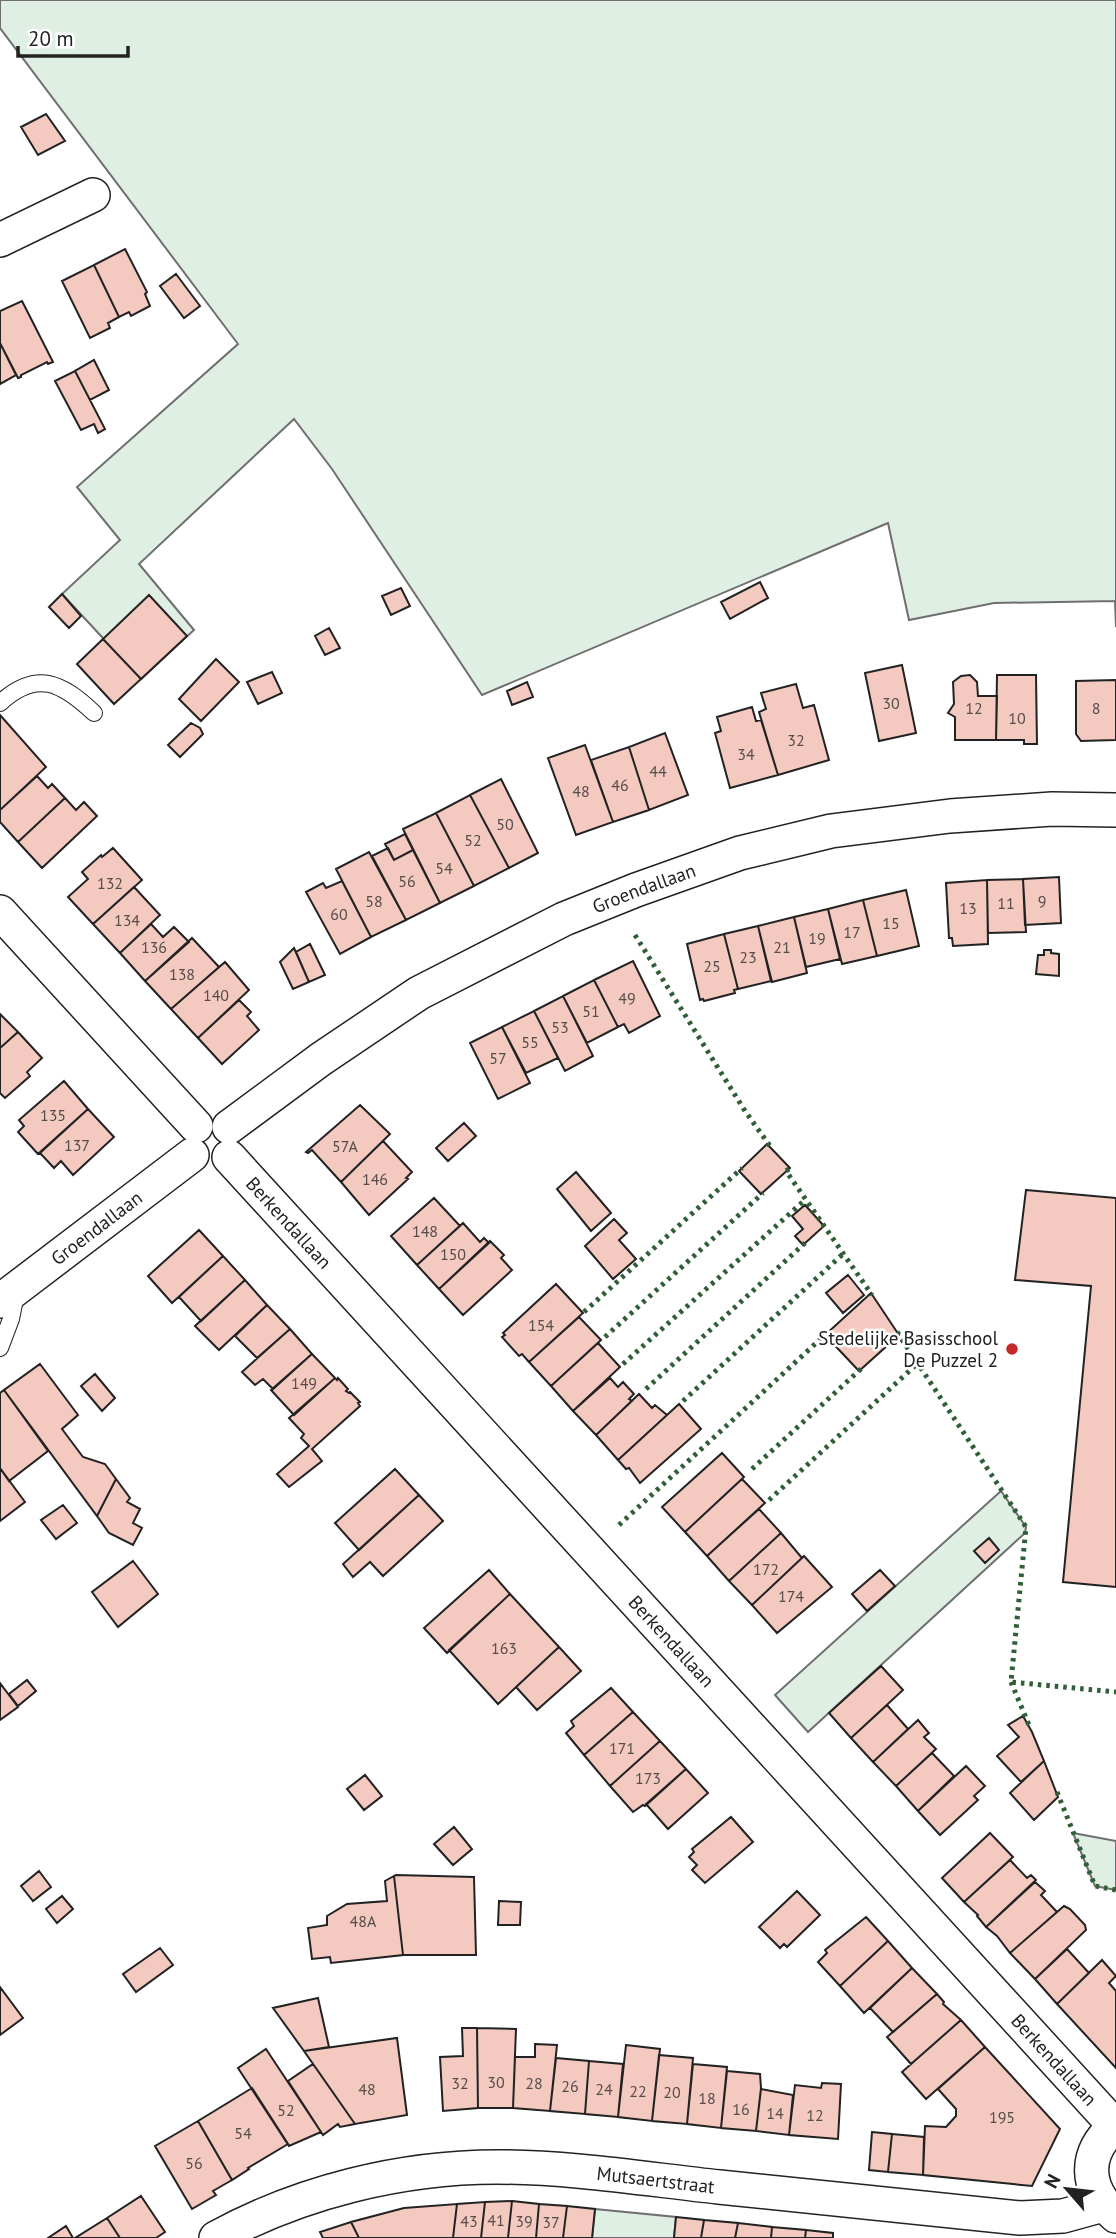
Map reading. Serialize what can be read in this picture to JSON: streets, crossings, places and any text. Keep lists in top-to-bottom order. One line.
{"streets":{"street":["Groendallaan","Berkendallaan","Mutsaertstraat"]},"crossings":[["Groendallaan","Berkendallaan"]],"places":["Stedelijke Basisschool De Puzzel 2"],"house_numbers":["30","12","8","10","32","34","44","46","48","50","52","54","56","132","58","9","11","13","60","134","15","17","19","136","21","23","25","138","140","49","51","53","55","57","135","137","57A","146","148","150","154","149","172","174","163","171","173","48A","30","32","28","26","48","24","22","20","18","16","52","14","12","195","54","56","41","43","39","37"],"scale_bar":"20 m","north":"top left"}
